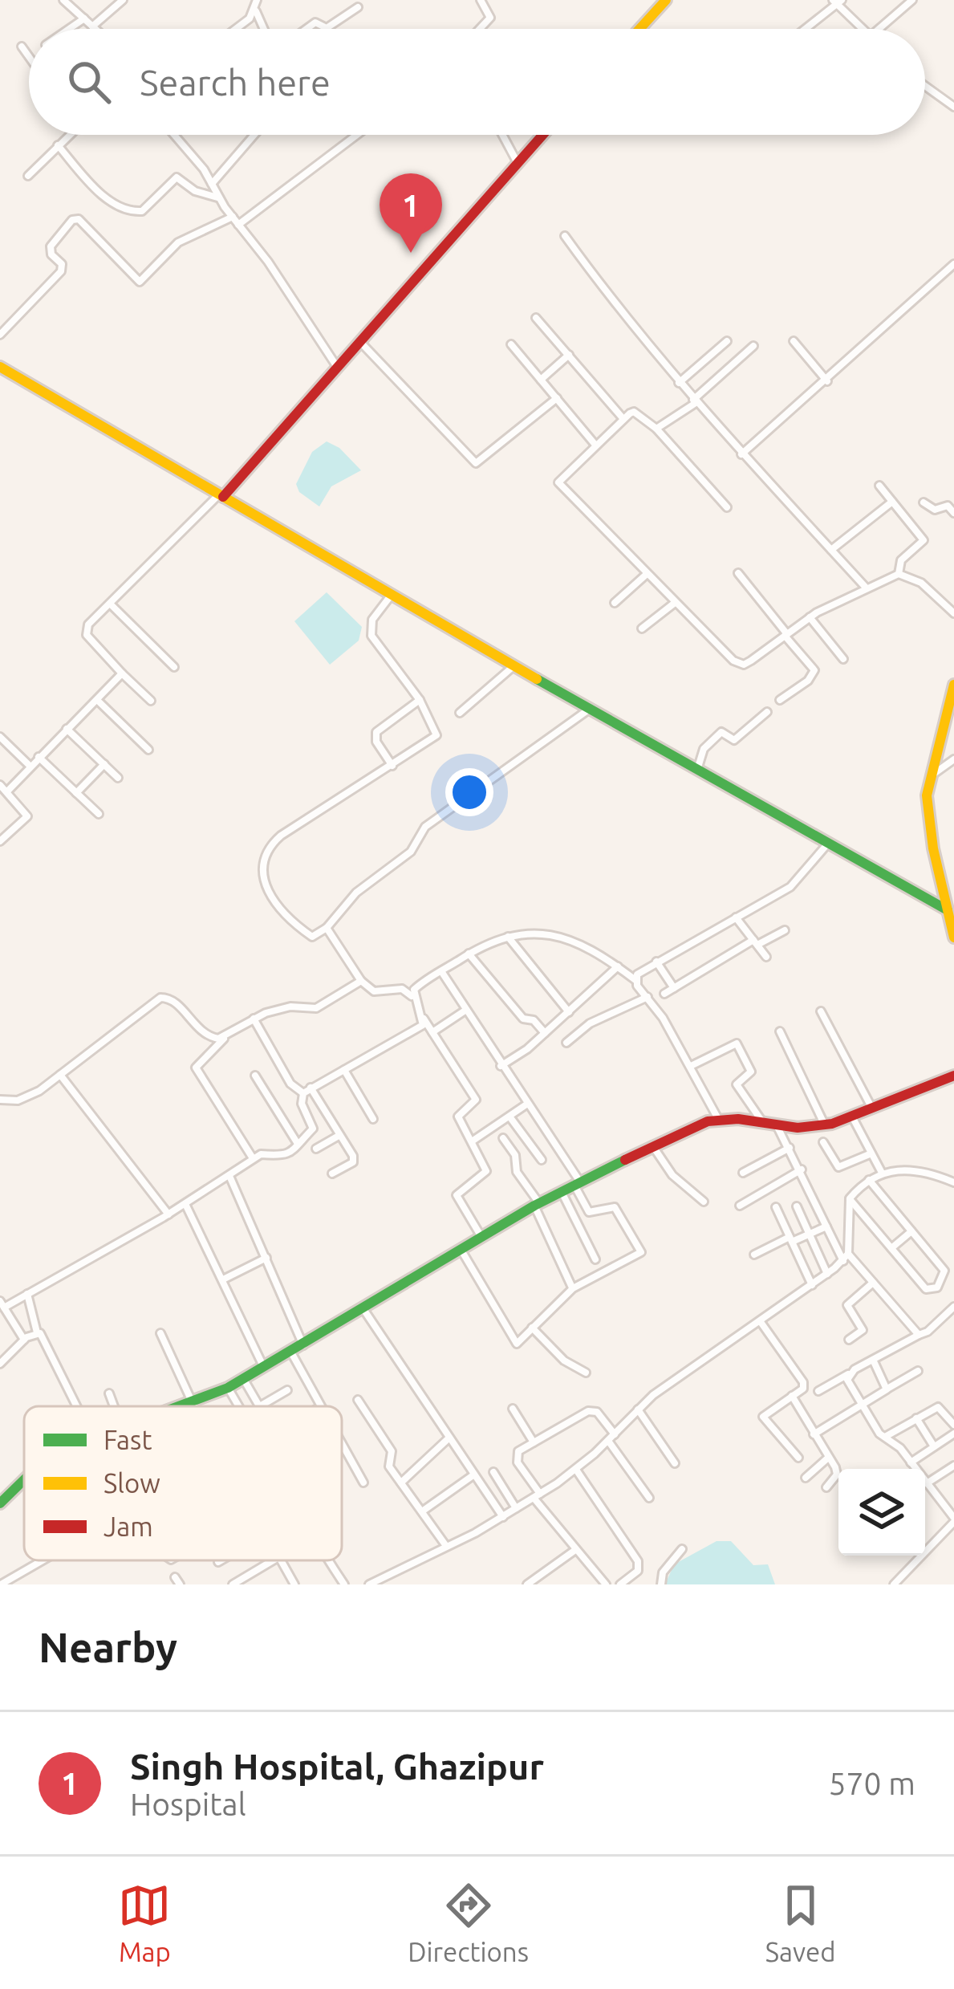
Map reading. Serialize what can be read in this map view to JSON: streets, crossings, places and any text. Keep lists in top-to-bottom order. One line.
{"legend":["Fast","Slow","Jam"],"page":{"search":"Search here","pins":"1","heading":"Nearby","list":[{"mark":"1","name":"Singh Hospital, Ghazipur","note":"Hospital","value":"570 m"}],"nav":["Map","Directions","Saved"]}}
